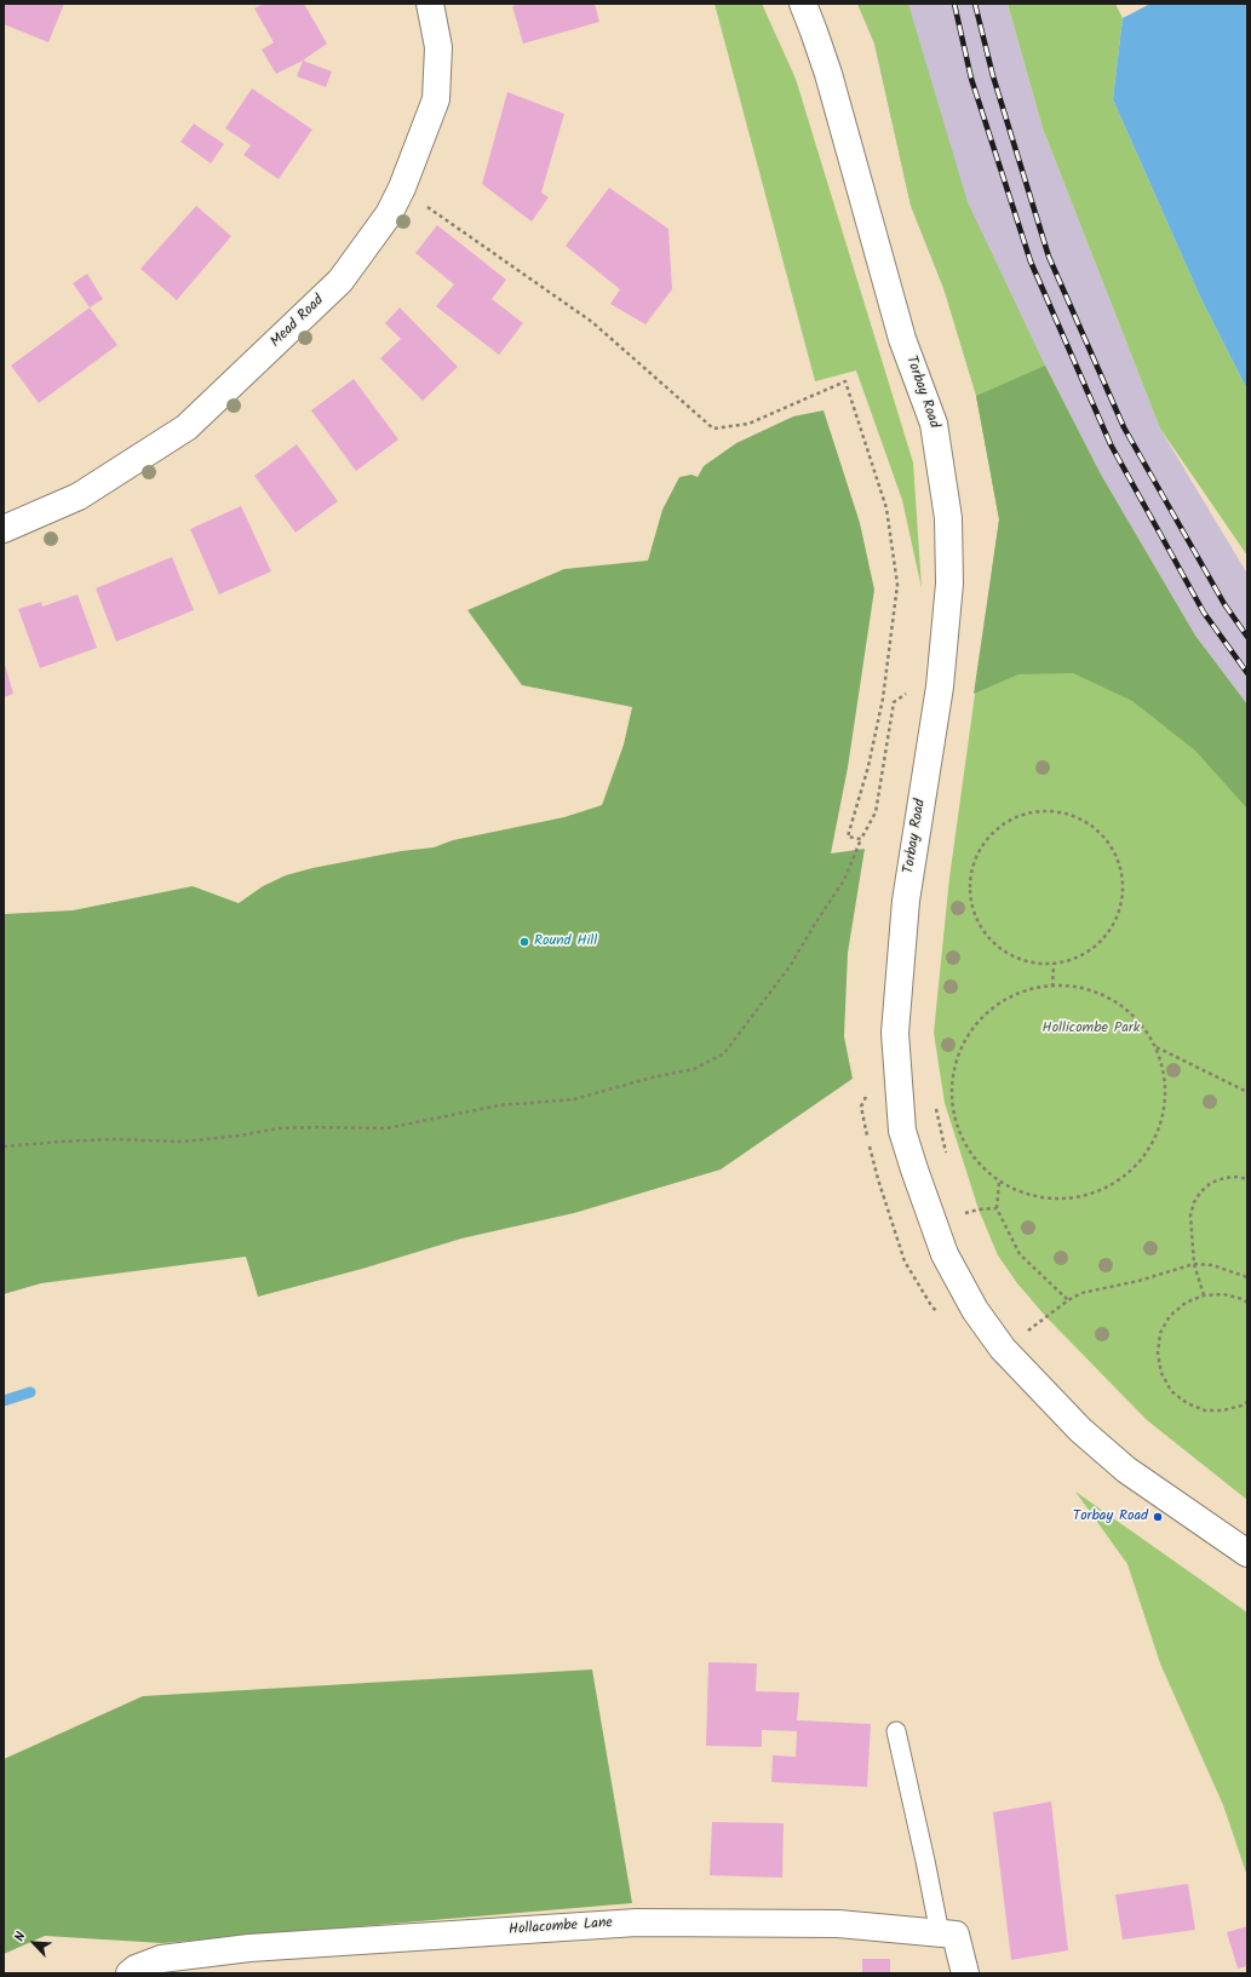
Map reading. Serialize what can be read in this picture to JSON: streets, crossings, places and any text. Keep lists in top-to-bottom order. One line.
{"streets":{"main road":["Mead Road","Torbay Road","Hollacombe Lane"]},"parks":["Hollicombe Park"],"places":["Round Hill","Torbay Road"],"north":"top left"}
